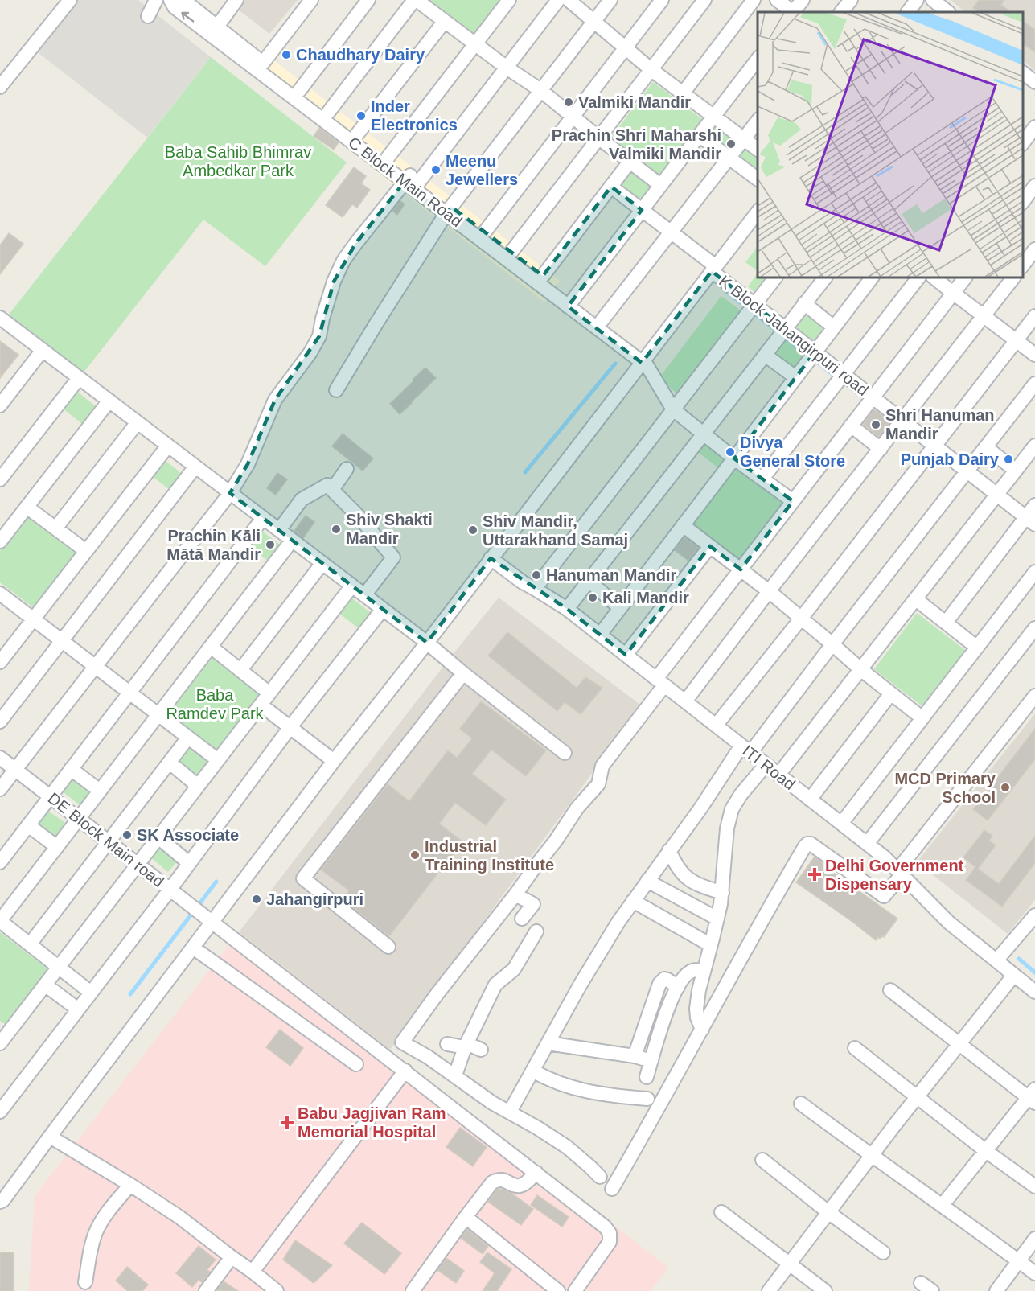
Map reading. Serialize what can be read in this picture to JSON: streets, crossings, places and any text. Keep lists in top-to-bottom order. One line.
{"streets":{"street":["C Block Main Road","K Block Jahangirpuri road","ITI Road","DE Block Main road"]},"parks":["Baba Sahib Bhimrav Ambedkar Park","Baba Ramdev Park"],"places":{"other":["Chaudhary Dairy","Valmiki Mandir","Inder Electronics","Prachin Shri Maharshi Valmiki Mandir","Meenu Jewellers","Shri Hanuman Mandir","Divya General Store","Punjab Dairy","Shiv Shakti Mandir","Shiv Mandir, Uttarakhand Samaj","Prachin Kāli Mātā Mandir","Hanuman Mandir","Kali Mandir","MCD Primary School","SK Associate","Industrial Training Institute","Jahangirpuri"],"health":["Delhi Government Dispensary","Babu Jagjivan Ram Memorial Hospital"]}}
